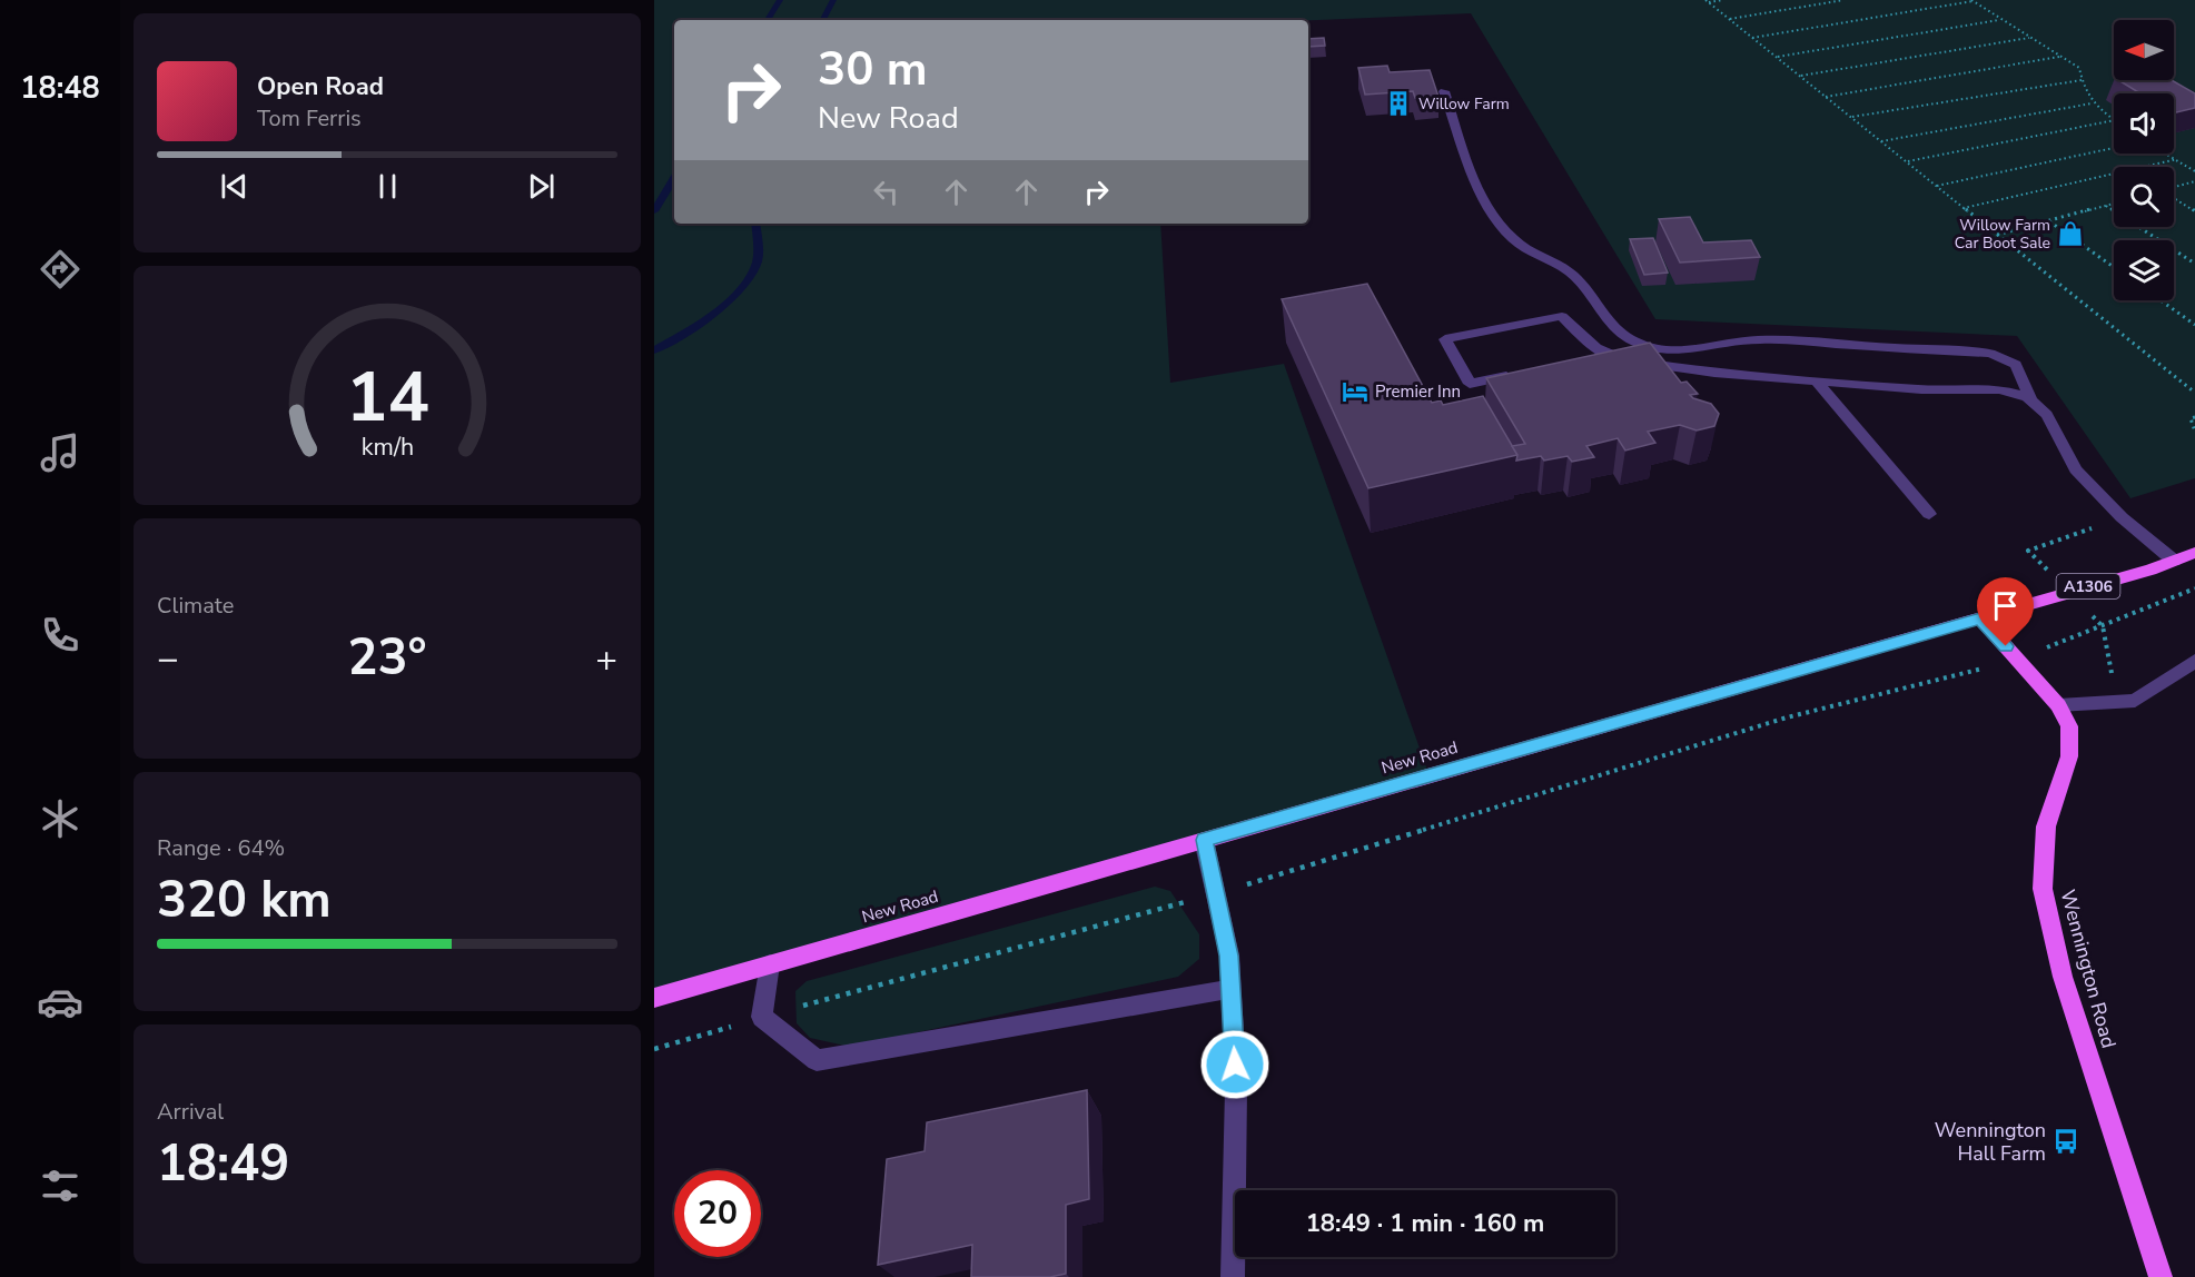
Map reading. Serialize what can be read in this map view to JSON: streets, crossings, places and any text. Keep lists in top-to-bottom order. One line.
{"streets":{"main road":["A1306","New Road","Wennington Road"]},"crossings":[["New Road","Wennington Road"]],"places":{"building":["Willow Farm"],"shop":["Willow Farm Car Boot Sale"],"hotel":["Premier Inn"],"bus stop":["Wennington Hall Farm"]},"north":"left","page":{"tabs":"18:48","turn":["30 m","New Road"],"song":["Open Road","Tom Ferris"],"tile":["Climate",["Range · 64%","320 km"],["Arrival","18:49"]],"heat":["−","23°","+"],"limit":"20","trip":"18:49 · 1 min · 160 m","gauge":["14","km/h"]}}
